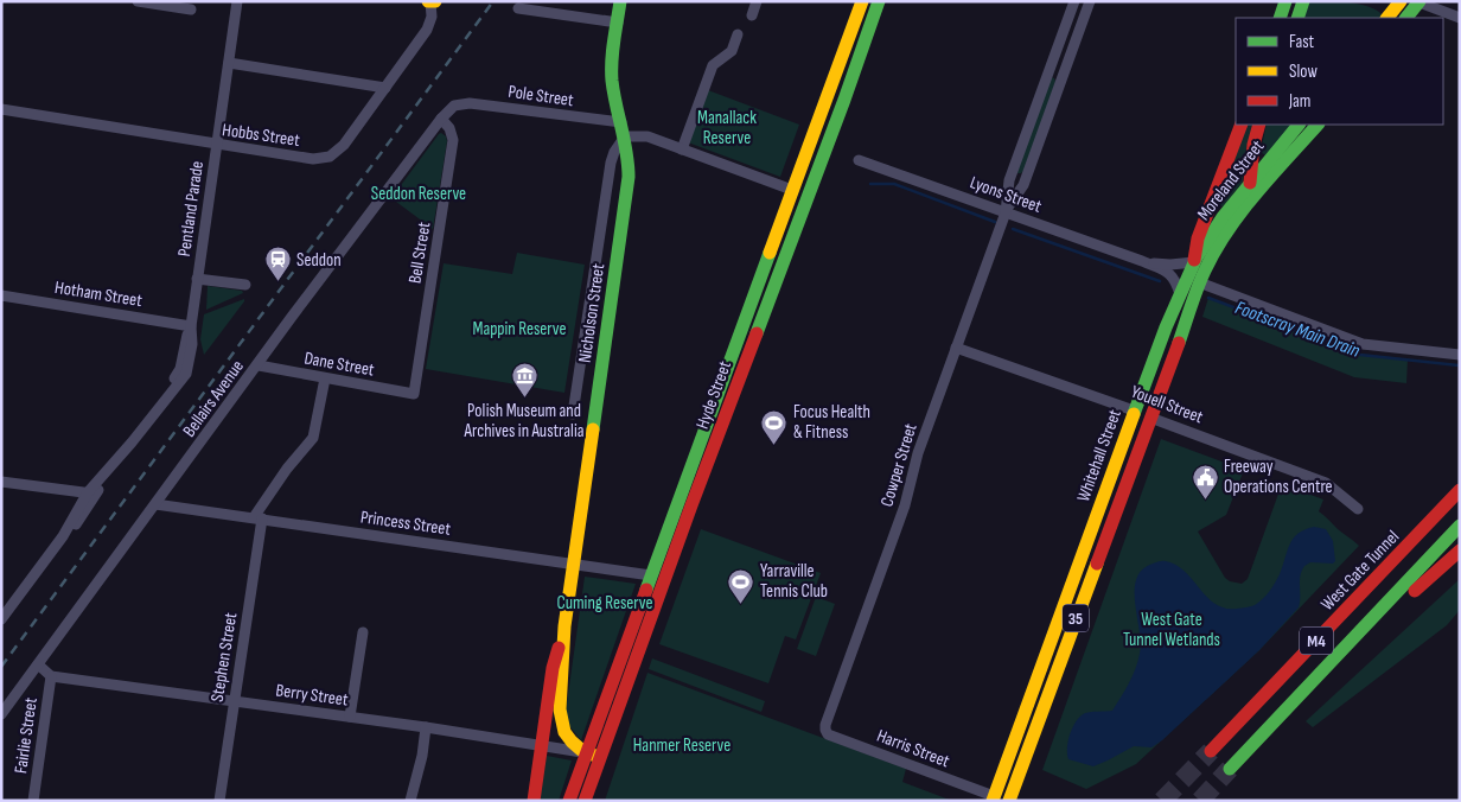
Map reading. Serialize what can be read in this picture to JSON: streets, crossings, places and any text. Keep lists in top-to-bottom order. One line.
{"streets":{"main road":["Moreland Street","Nicholson Street","Hyde Street","Youell Street","Whitehall Street","West Gate Tunnel","35","M4"],"street":["Pole Street","Hobbs Street","Lyons Street","Pentland Parade","Bell Street","Hotham Street","Dane Street","Bellairs Avenue","Cowper Street","Princess Street","Stephen Street","Berry Street","Fairlie Street","Harris Street"]},"crossings":[["Pole Street","Nicholson Street"],["Pole Street","Bellairs Avenue"],["Hobbs Street","Pentland Parade"],["Moreland Street","Lyons Street"],["Moreland Street","Whitehall Street"],["Moreland Street","35"],["Lyons Street","Whitehall Street"],["Lyons Street","Cowper Street"],["Pentland Parade","Hotham Street"],["Bell Street","Dane Street"],["Bell Street","Bellairs Avenue"],["Nicholson Street","Hyde Street"],["Nicholson Street","Princess Street"],["Nicholson Street","Berry Street"],["Dane Street","Bellairs Avenue"],["Dane Street","Stephen Street"],["Hyde Street","Princess Street"],["Hyde Street","Berry Street"],["Bellairs Avenue","Princess Street"],["Youell Street","Whitehall Street"],["Youell Street","Cowper Street"],["Whitehall Street","35"],["Whitehall Street","Harris Street"],["Cowper Street","Harris Street"],["Princess Street","Stephen Street"],["Stephen Street","Berry Street"],["Berry Street","Fairlie Street"]],"water":["Footscray Main Drain"],"parks":["Manallack Reserve","Seddon Reserve","Mappin Reserve","Cuming Reserve","West Gate Tunnel Wetlands","Hanmer Reserve"],"places":{"station":["Seddon"],"museum":["Polish Museum and Archives in Australia"],"sports":["Focus Health & Fitness","Yarraville Tennis Club"],"public building":["Freeway Operations Centre"]},"legend":["Fast","Slow","Jam"]}
